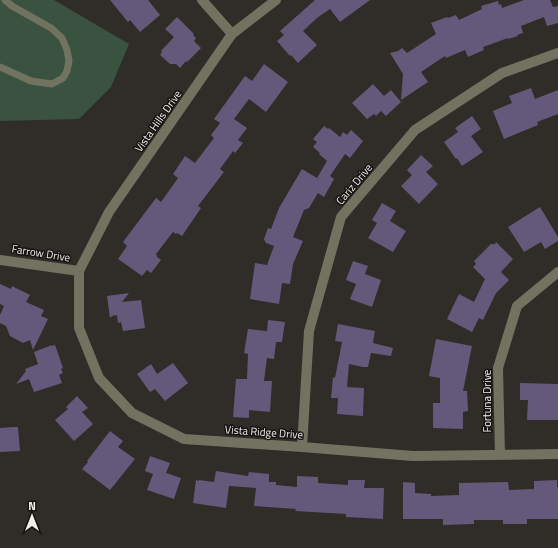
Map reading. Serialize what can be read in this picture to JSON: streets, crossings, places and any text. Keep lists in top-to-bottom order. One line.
{"streets":{"street":["Vista Hills Drive","Cariz Drive","Farrow Drive","Fortuna Drive","Vista Ridge Drive"]},"crossings":[["Vista Hills Drive","Farrow Drive"],["Vista Hills Drive","Vista Ridge Drive"],["Cariz Drive","Vista Ridge Drive"],["Farrow Drive","Vista Ridge Drive"],["Fortuna Drive","Vista Ridge Drive"]],"north":"top"}
